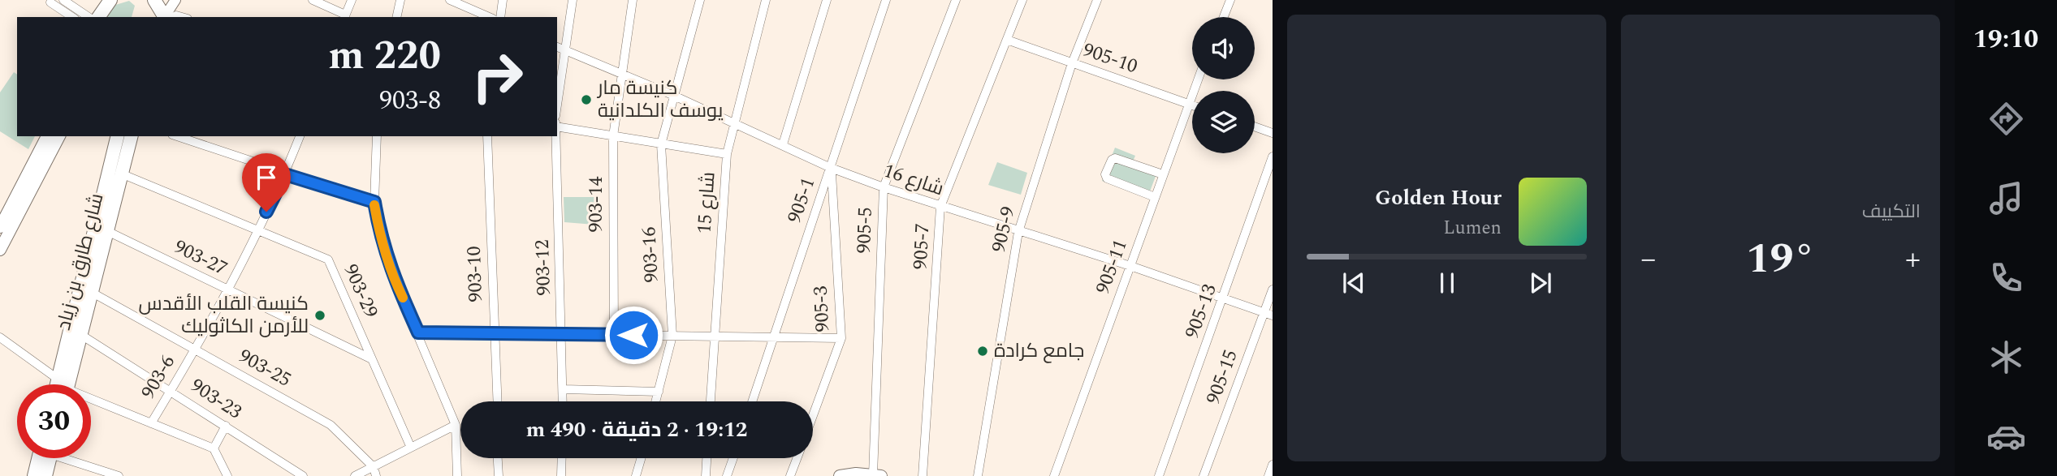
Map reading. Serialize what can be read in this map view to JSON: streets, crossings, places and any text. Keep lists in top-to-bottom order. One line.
{"streets":{"main road":["شارع طارق بن زياد"],"street":["905-10","شارع 16","905-1","شارع 15","903-14","905-9","905-5","905-7","903-16","903-27","905-11","903-12","903-10","903-29","905-3","905-13","903-25","903-6","905-15","903-23"]},"crossings":[["905-10","905-9"],["905-10","905-7"],["905-10","905-11"],["شارع 16","905-1"],["شارع 16","شارع 15"],["شارع 16","903-14"],["شارع 16","905-9"],["شارع 16","905-5"],["شارع 16","905-7"],["شارع 16","903-16"],["شارع 16","905-11"],["شارع 16","905-3"],["شارع 16","905-13"],["شارع 16","905-15"],["905-1","905-3"],["903-27","شارع طارق بن زياد"],["903-27","903-29"],["903-27","903-6"],["شارع طارق بن زياد","903-29"],["شارع طارق بن زياد","903-25"],["شارع طارق بن زياد","903-23"],["903-29","903-6"],["903-25","903-6"],["903-6","903-23"]],"places":["كنيسة مار يوسف الكلدانية","كنيسة القلب الأقدس للأرمن الكاثوليك","جامع كرادة"],"page":{"tabs":"19:10","tile":"التكييف","turn":["220 m","903-8"],"song":["Golden Hour","Lumen"],"heat":["−","19°","+"],"limit":"30","trip":"19:12 · 2 دقيقة · 490 m"}}
